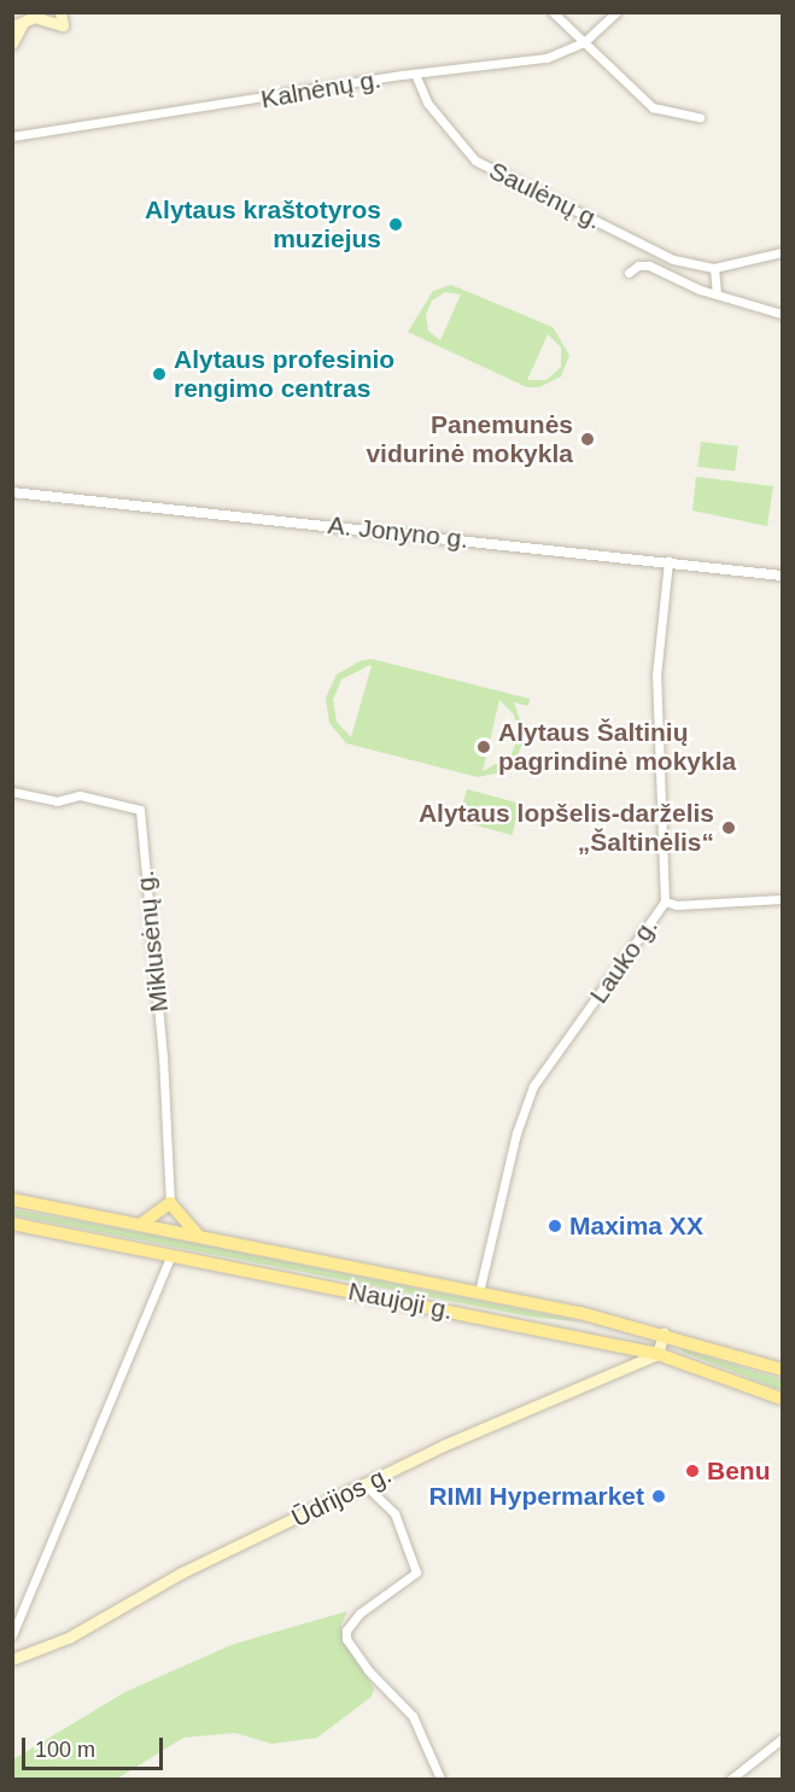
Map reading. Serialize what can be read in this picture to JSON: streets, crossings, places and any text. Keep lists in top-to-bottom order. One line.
{"streets":{"main road":["Naujoji g.","Ūdrijos g."],"street":["Kalnėnų g.","Saulėnų g.","A. Jonyno g.","Miklusėnų g.","Lauko g."]},"crossings":[["Kalnėnų g.","Saulėnų g."],["A. Jonyno g.","Lauko g."],["Lauko g.","Naujoji g."],["Naujoji g.","Ūdrijos g."]],"places":["Alytaus kraštotyros muziejus","Alytaus profesinio rengimo centras","Panemunės vidurinė mokykla","Alytaus Šaltinių pagrindinė mokykla","Alytaus lopšelis-darželis „Šaltinėlis“","Maxima XX","Benu","RIMI Hypermarket"],"scale_bar":"100 m"}
